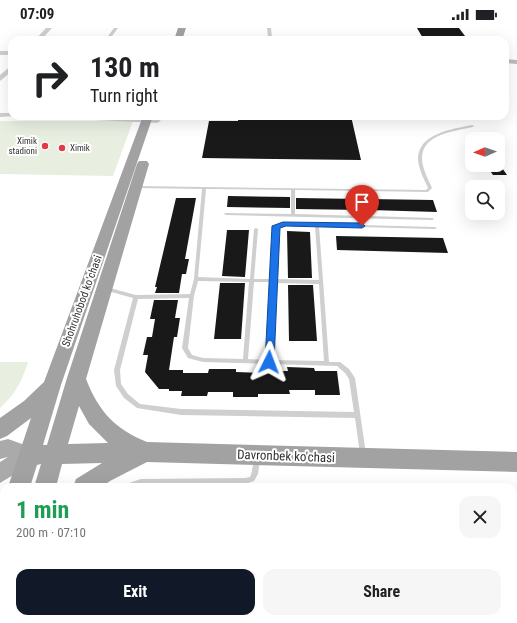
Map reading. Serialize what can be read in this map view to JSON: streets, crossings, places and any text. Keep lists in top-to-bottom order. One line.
{"streets":{"highway":["Shohruhobod koʻchasi","Davronbek ko'chasi"]},"crossings":[["Shohruhobod koʻchasi","Davronbek ko'chasi"]],"places":["Ximik stadioni","Ximik"],"north":"left","page":{"status":"07:09","turn":["130 m","Turn right"],"heading":["1 min","200 m · 07:10"],"buttons":["Exit","Share"]}}
